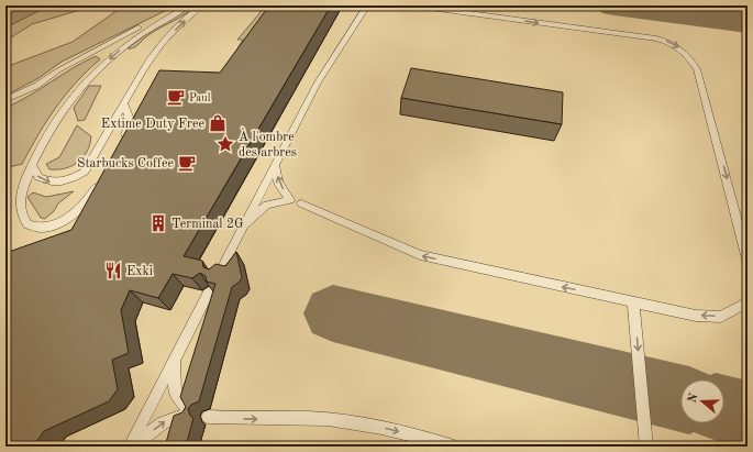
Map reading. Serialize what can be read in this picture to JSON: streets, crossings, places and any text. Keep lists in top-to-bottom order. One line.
{"places":{"cafe":["Paul","Starbucks Coffee"],"shop":["Extime Duty Free"],"place":["À l'ombre des arbres"],"building":["Terminal 2G"],"restaurant":["Exki"]},"north":"left"}
